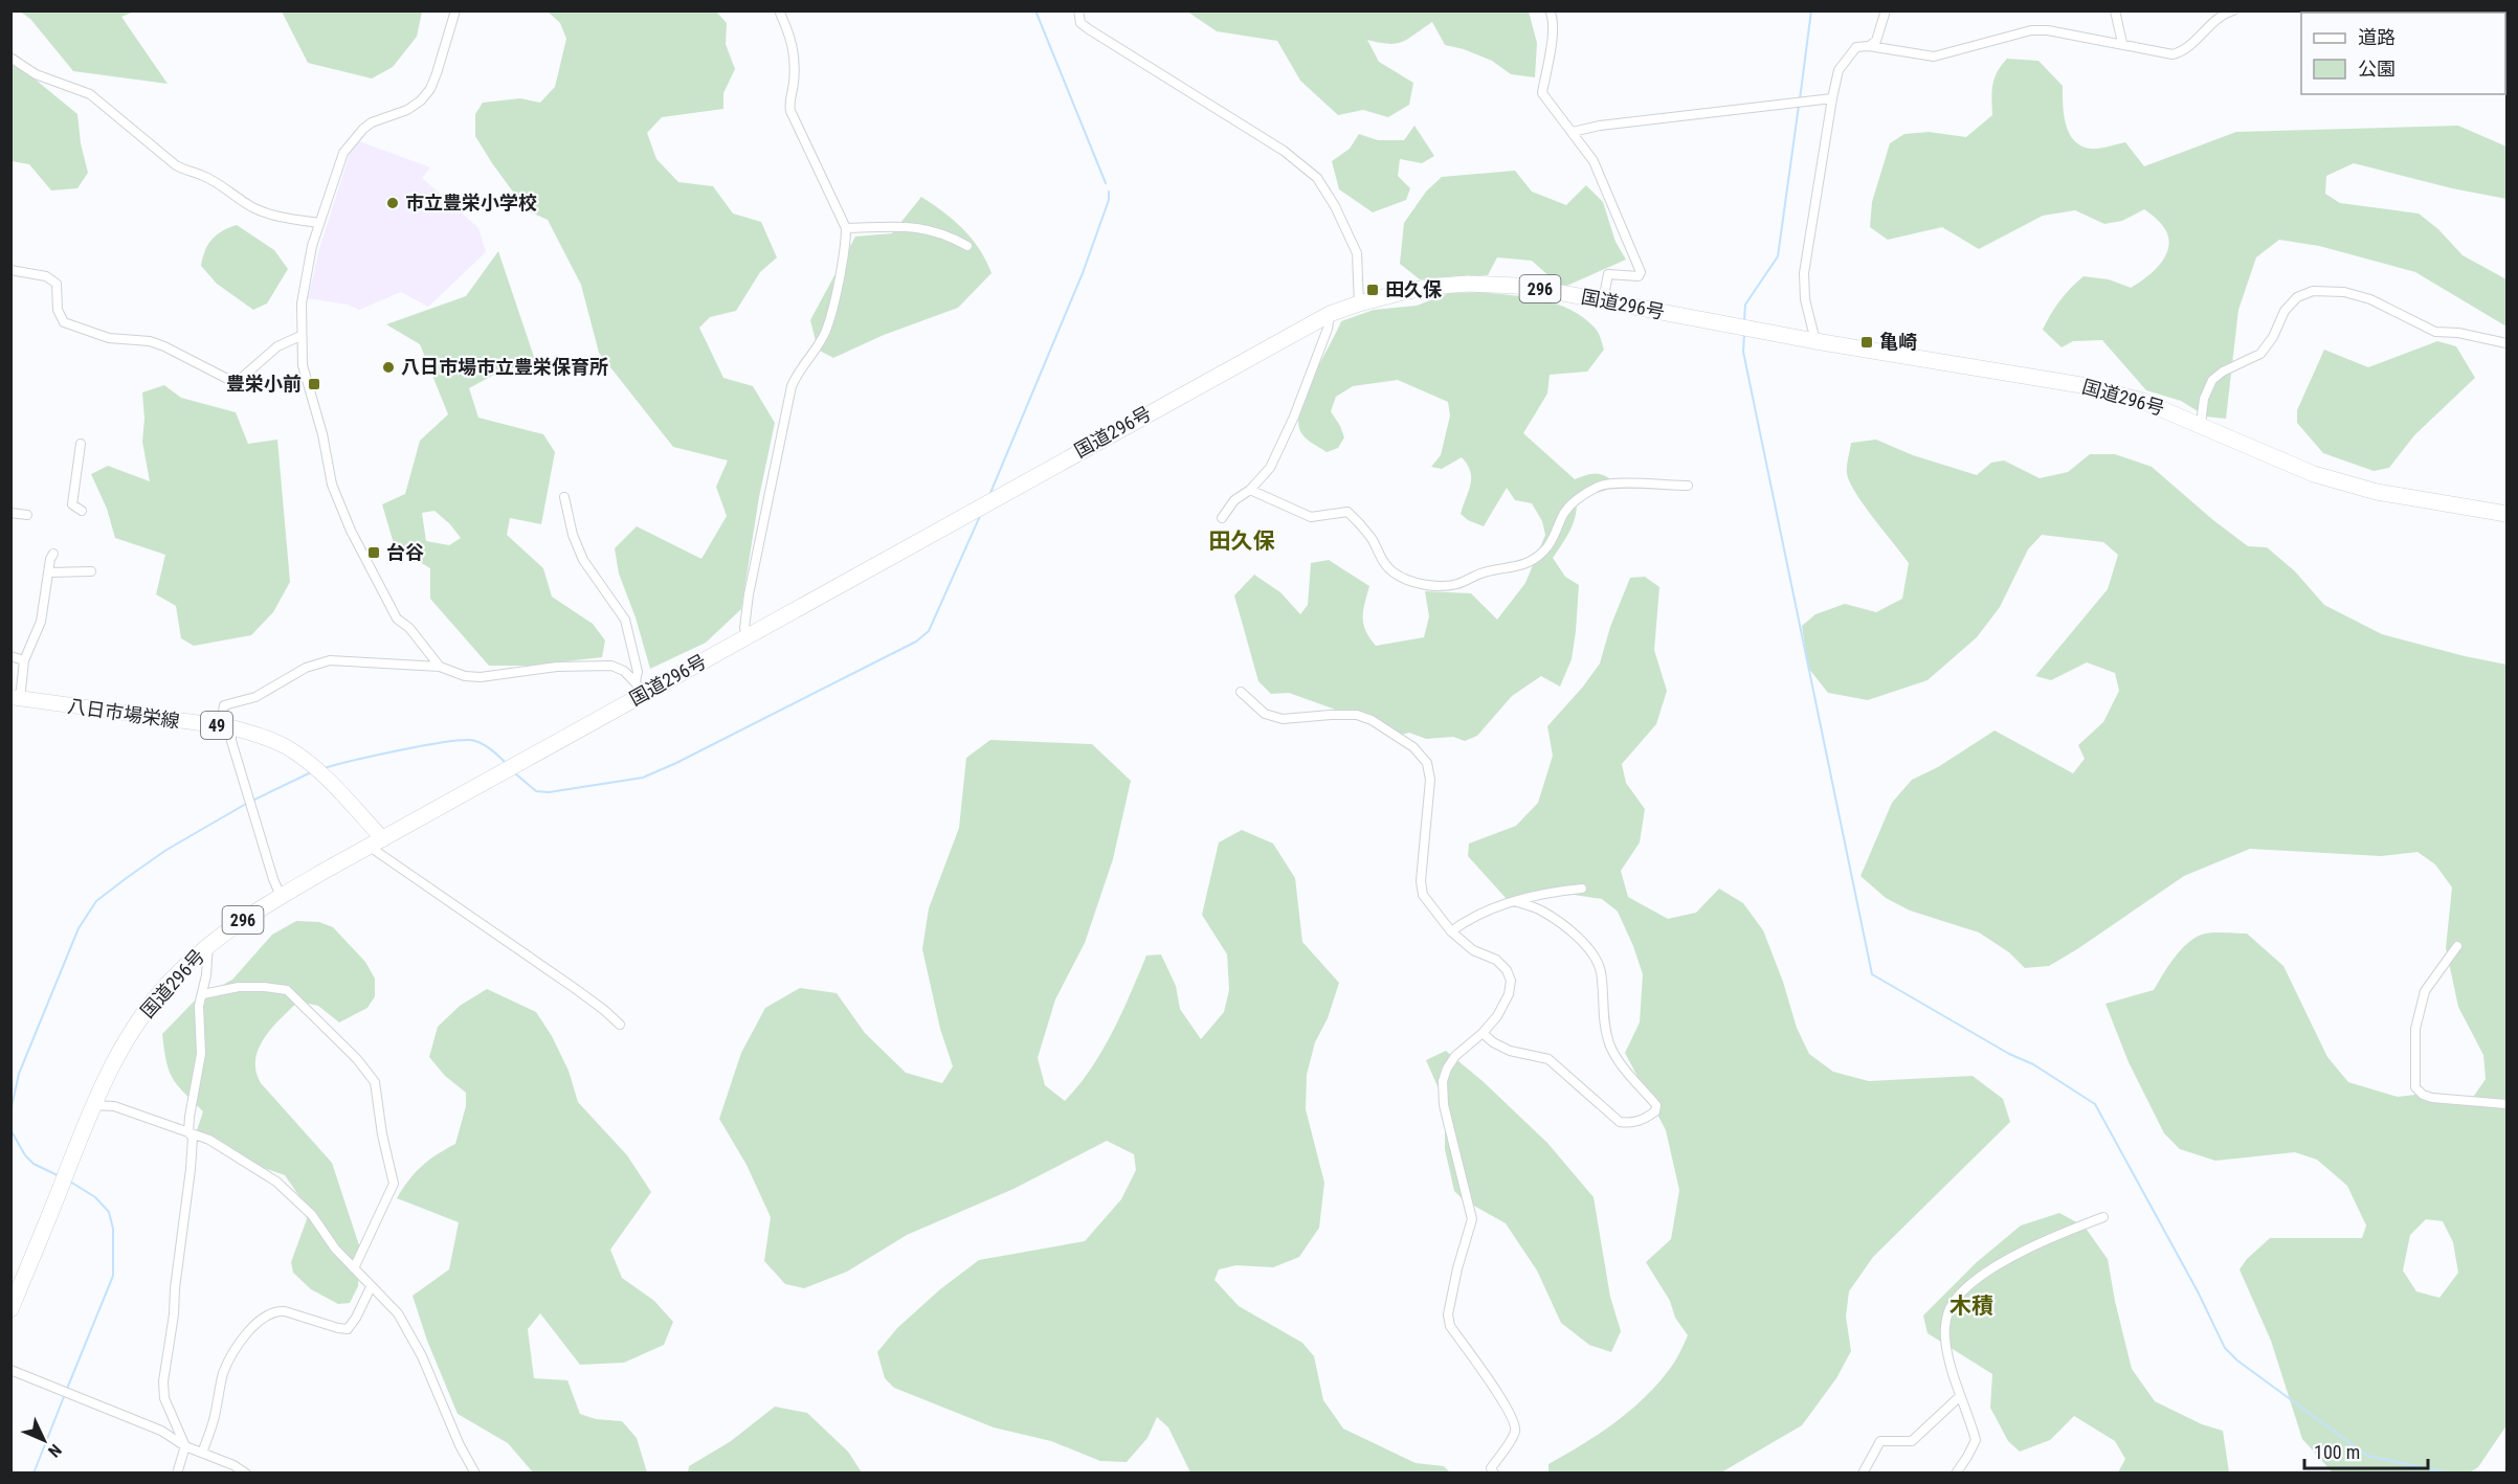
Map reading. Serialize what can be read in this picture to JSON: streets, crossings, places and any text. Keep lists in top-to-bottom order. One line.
{"streets":{"highway":["296","国道296号"],"main road":["八日市場栄線","49"]},"crossings":[["国道296号","八日市場栄線"]],"districts":["田久保","木積"],"places":{"other":["市立豊栄小学校","八日市場市立豊栄保育所"],"transit":["田久保","亀崎","豊栄小前","台谷"]},"legend":["道路","公園"],"scale_bar":"100 m","north":"bottom right"}
